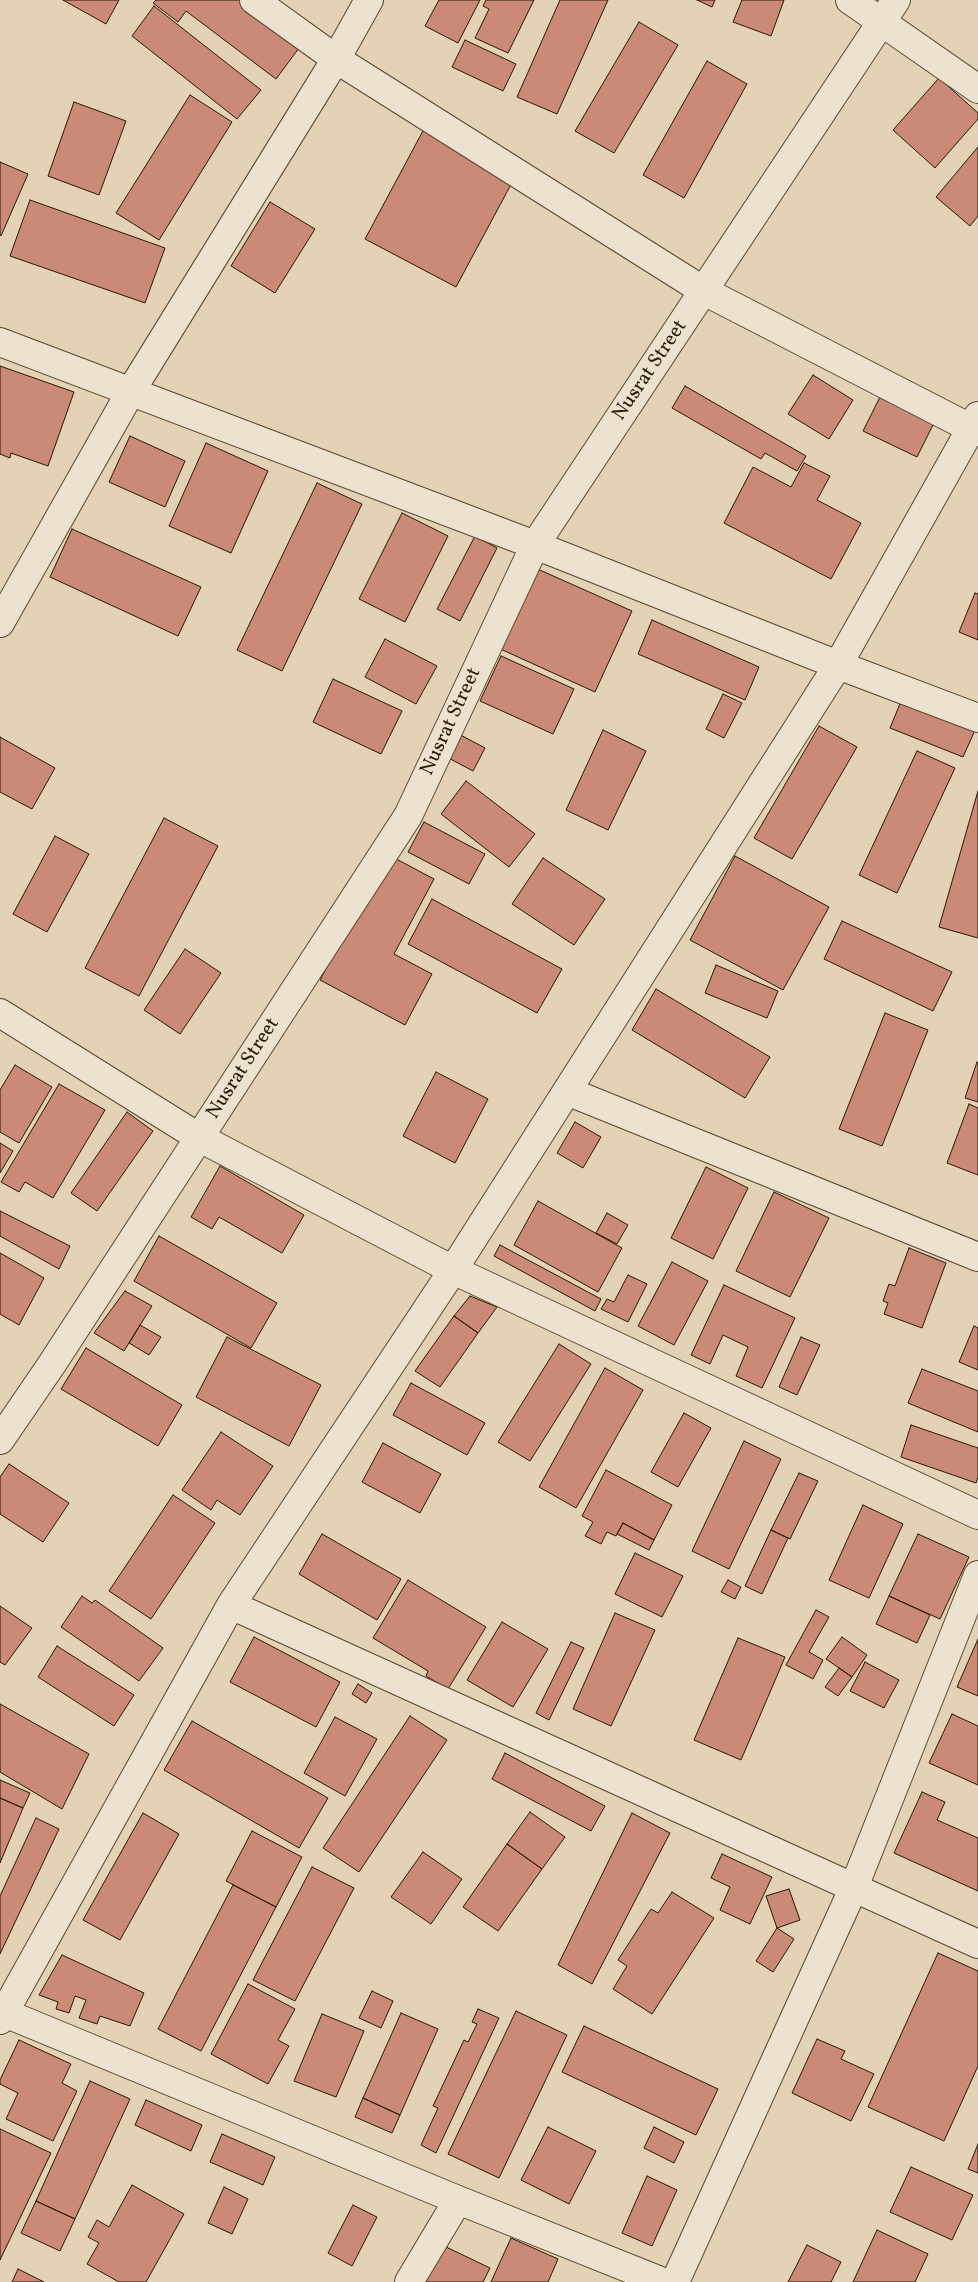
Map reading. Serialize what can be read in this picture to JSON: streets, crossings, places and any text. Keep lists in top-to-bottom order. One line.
{"streets":{"street":["Nusrat Street"]}}
